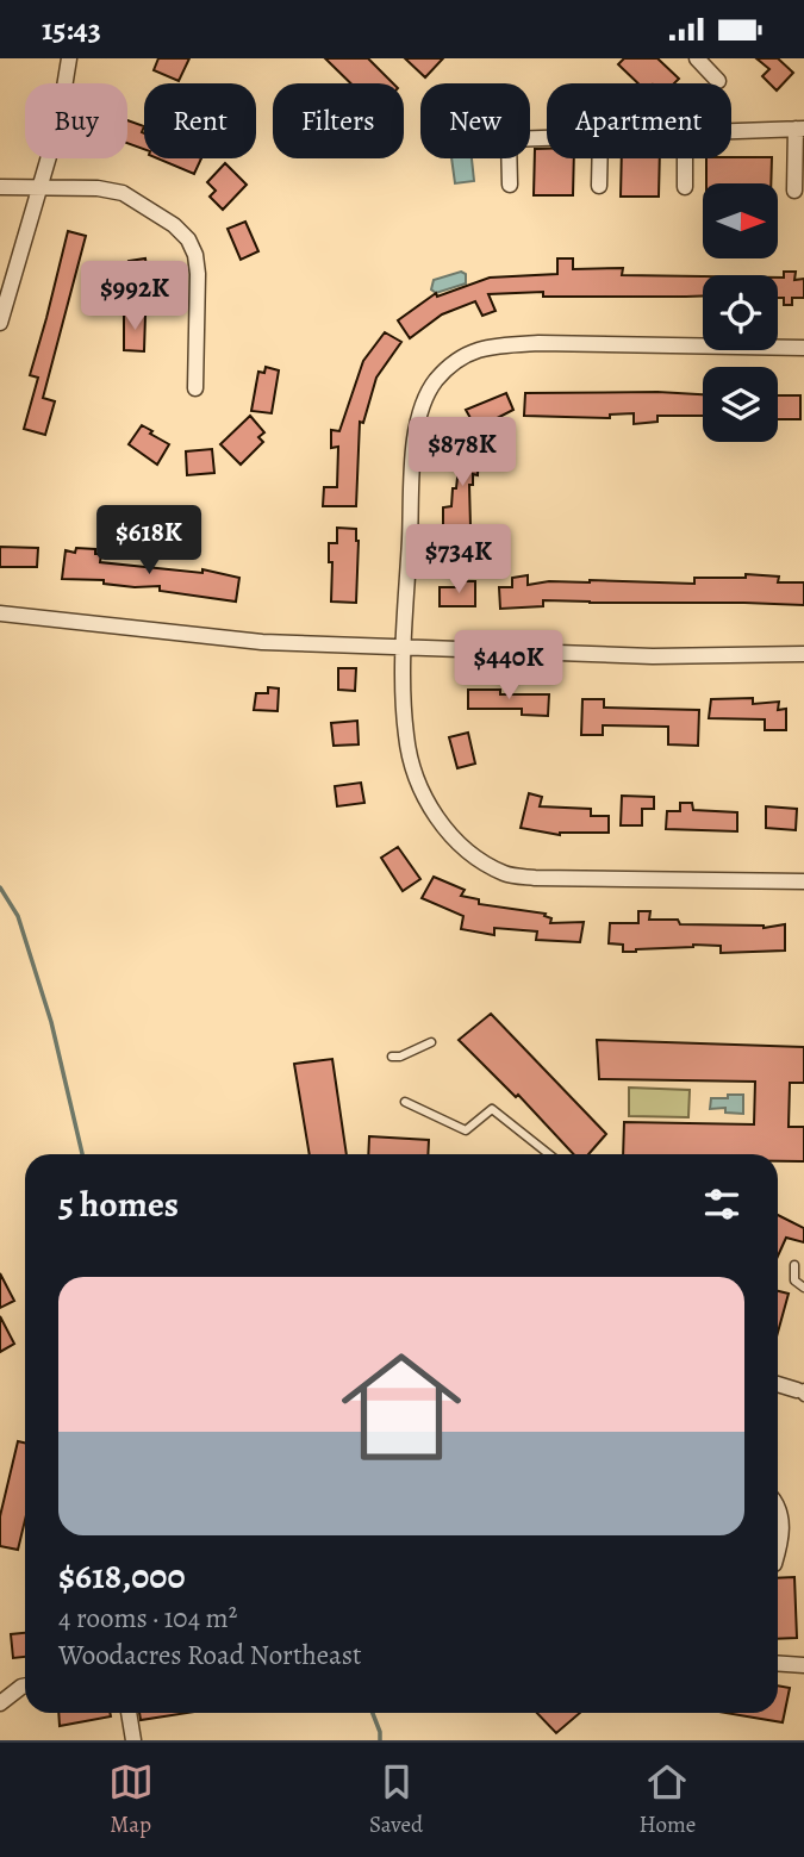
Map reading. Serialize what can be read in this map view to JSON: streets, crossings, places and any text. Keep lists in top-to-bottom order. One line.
{"north":"right","page":{"status":"15:43","chip":["Buy","Rent","Filters","New","Apartment"],"price":["$992K","$878K","$618K","$734K","$440K"],"heading":"5 homes","list":[{"name":"$618,000","note":"4 rooms · 104 m² · Woodacres Road Northeast"}],"tabs":["Map","Saved","Home"]}}
